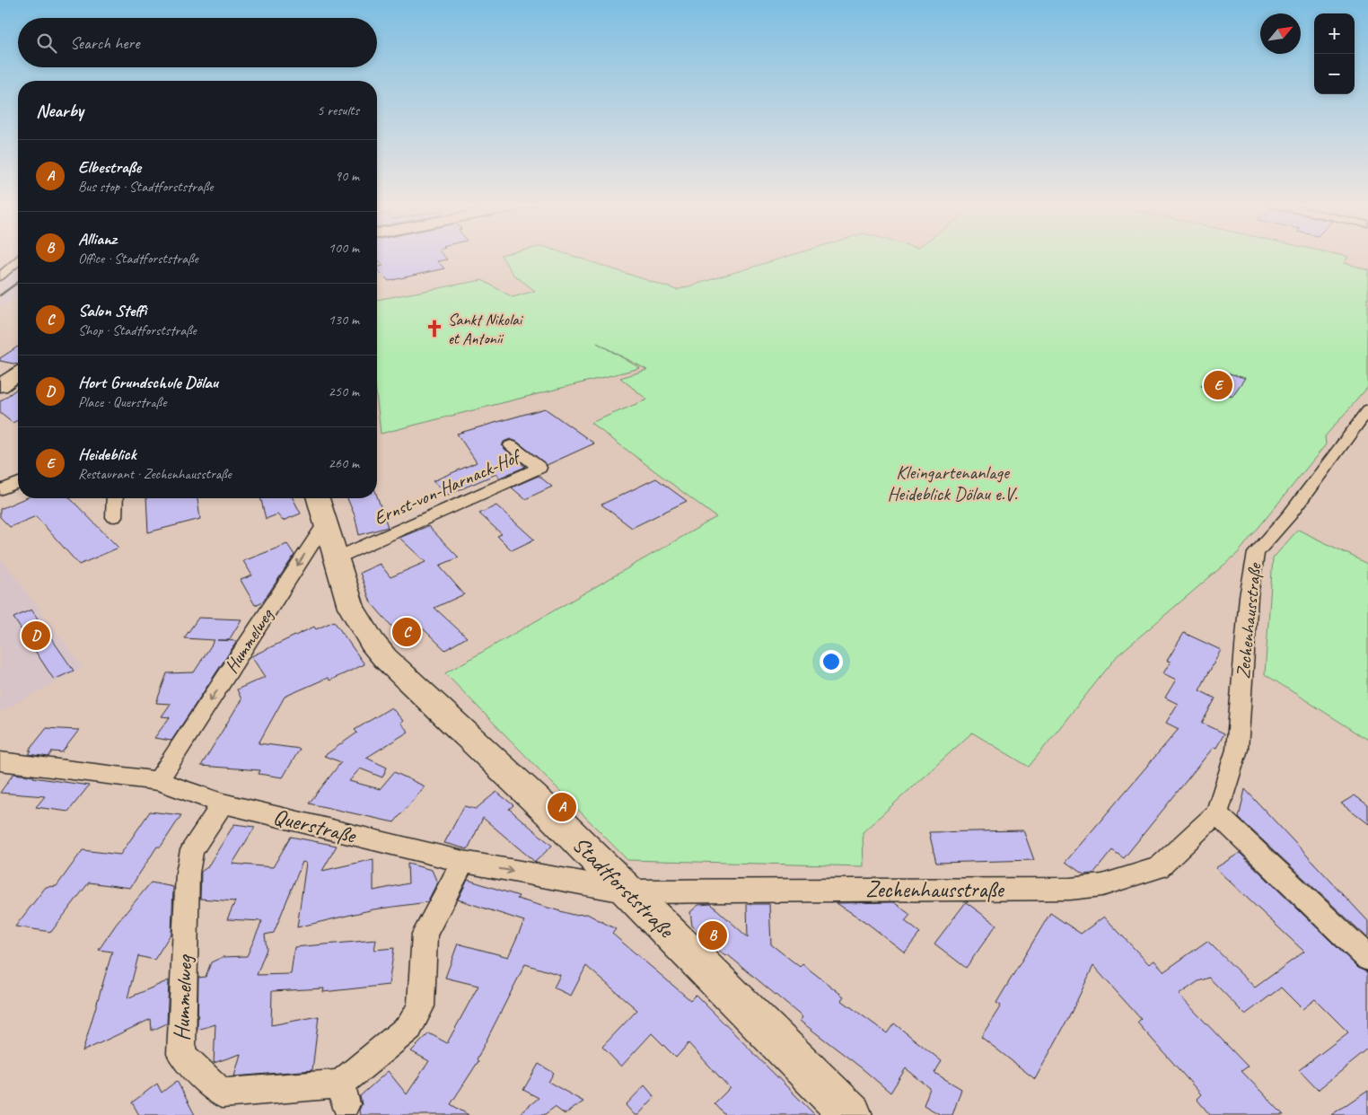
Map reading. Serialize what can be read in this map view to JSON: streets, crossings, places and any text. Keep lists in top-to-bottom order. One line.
{"streets":{"main road":["Stadtforststraße"],"street":["Ernst-von-Harnack-Hof","Zechenhausstraße","Hummelweg","Querstraße"]},"crossings":[["Ernst-von-Harnack-Hof","Stadtforststraße"],["Zechenhausstraße","Querstraße"],["Zechenhausstraße","Stadtforststraße"],["Hummelweg","Querstraße"],["Hummelweg","Stadtforststraße"],["Querstraße","Stadtforststraße"]],"parks":["Kleingartenanlage Heideblick Dölau e.V."],"places":{"church":["Sankt Nikolai et Antonii"]},"north":"top right","page":{"map_buttons":["+","−"],"search":"Search here","heading":["Nearby","5 results"],"list":[{"mark":"A","name":"Elbestraße","note":"Bus stop · Stadtforststraße","value":"90 m"},{"mark":"B","name":"Allianz","note":"Office · Stadtforststraße","value":"100 m"},{"mark":"C","name":"Salon Steffi","note":"Shop · Stadtforststraße","value":"130 m"},{"mark":"D","name":"Hort Grundschule Dölau","note":"Place · Querstraße","value":"250 m"},{"mark":"E","name":"Heideblick","note":"Restaurant · Zechenhausstraße","value":"260 m"}],"pins":["E","C","D","A","B"]}}
